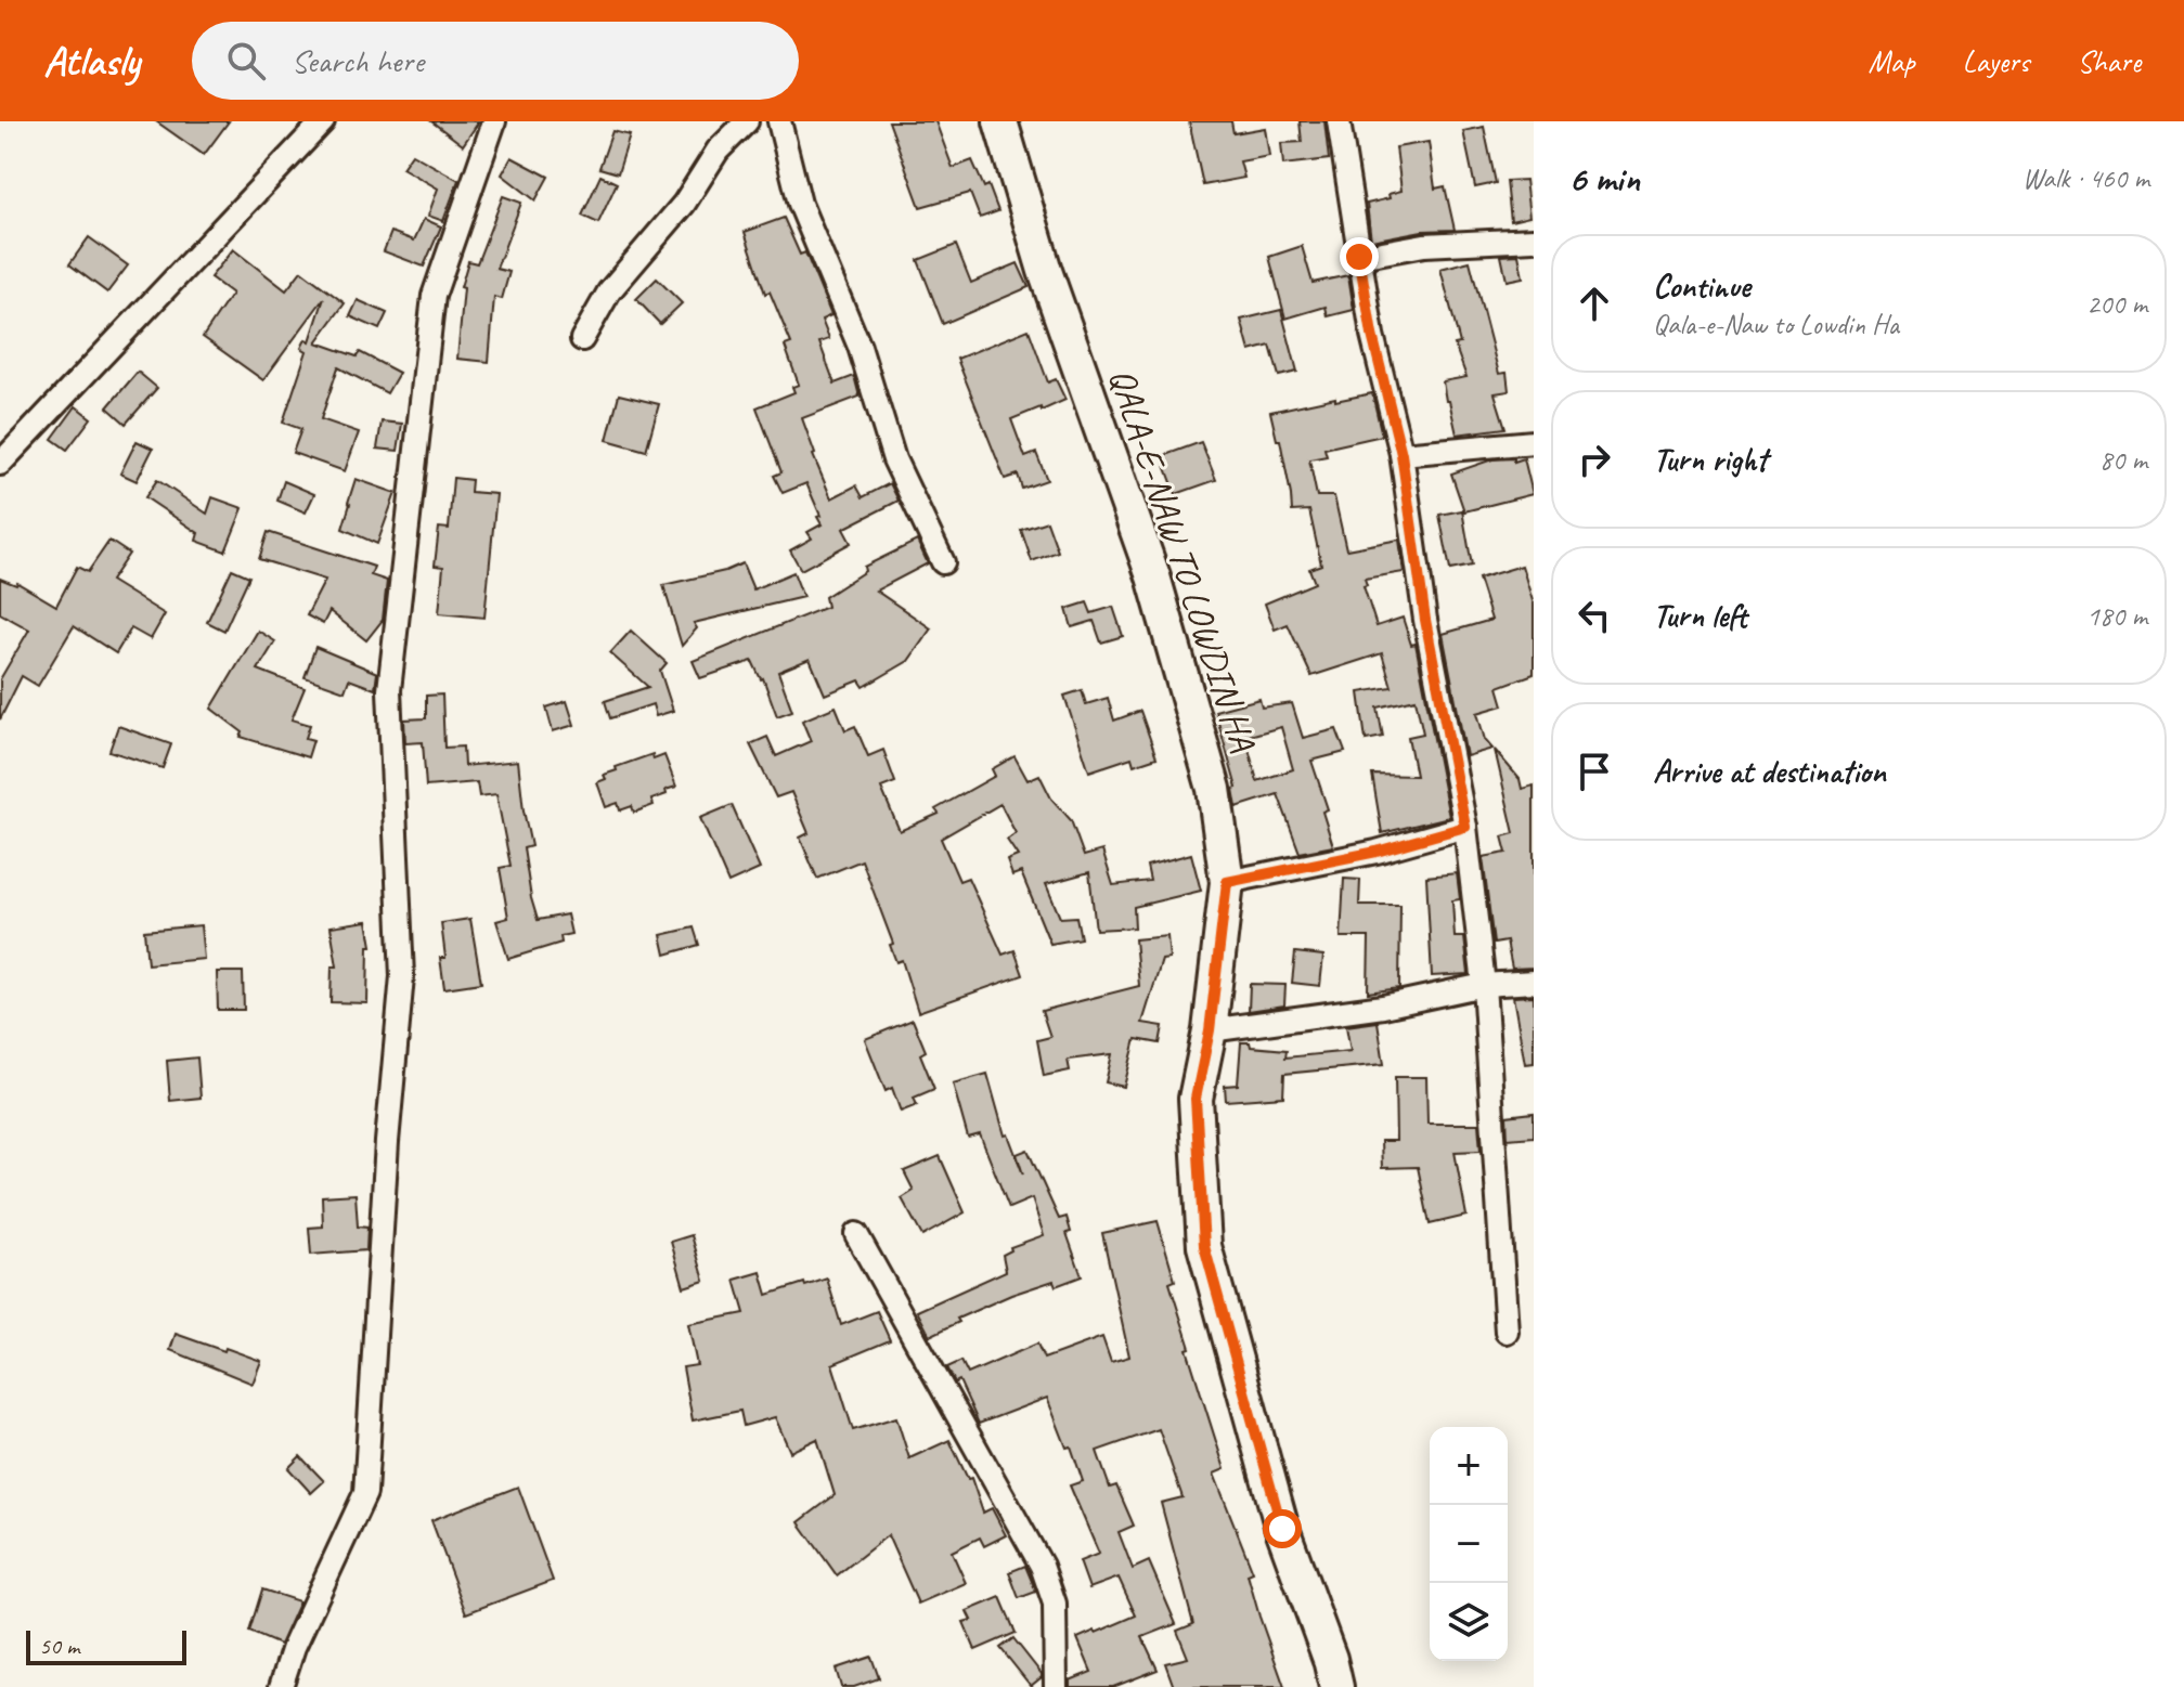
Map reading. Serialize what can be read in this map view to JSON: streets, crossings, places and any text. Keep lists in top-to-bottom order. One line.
{"streets":{"main road":["QALA-E-NAW TO LOWDIN HA"]},"scale_bar":"50 m","page":{"header":"Atlasly","search":"Search here","nav":["Map","Layers","Share"],"heading":["6 min","Walk · 460 m"],"list":[["Continue","Qala-e-Naw to Lowdin Ha","200 m"],["Turn right","80 m"],["Turn left","180 m"],"Arrive at destination"],"map_buttons":["+","−"],"scale":"50 m"}}
